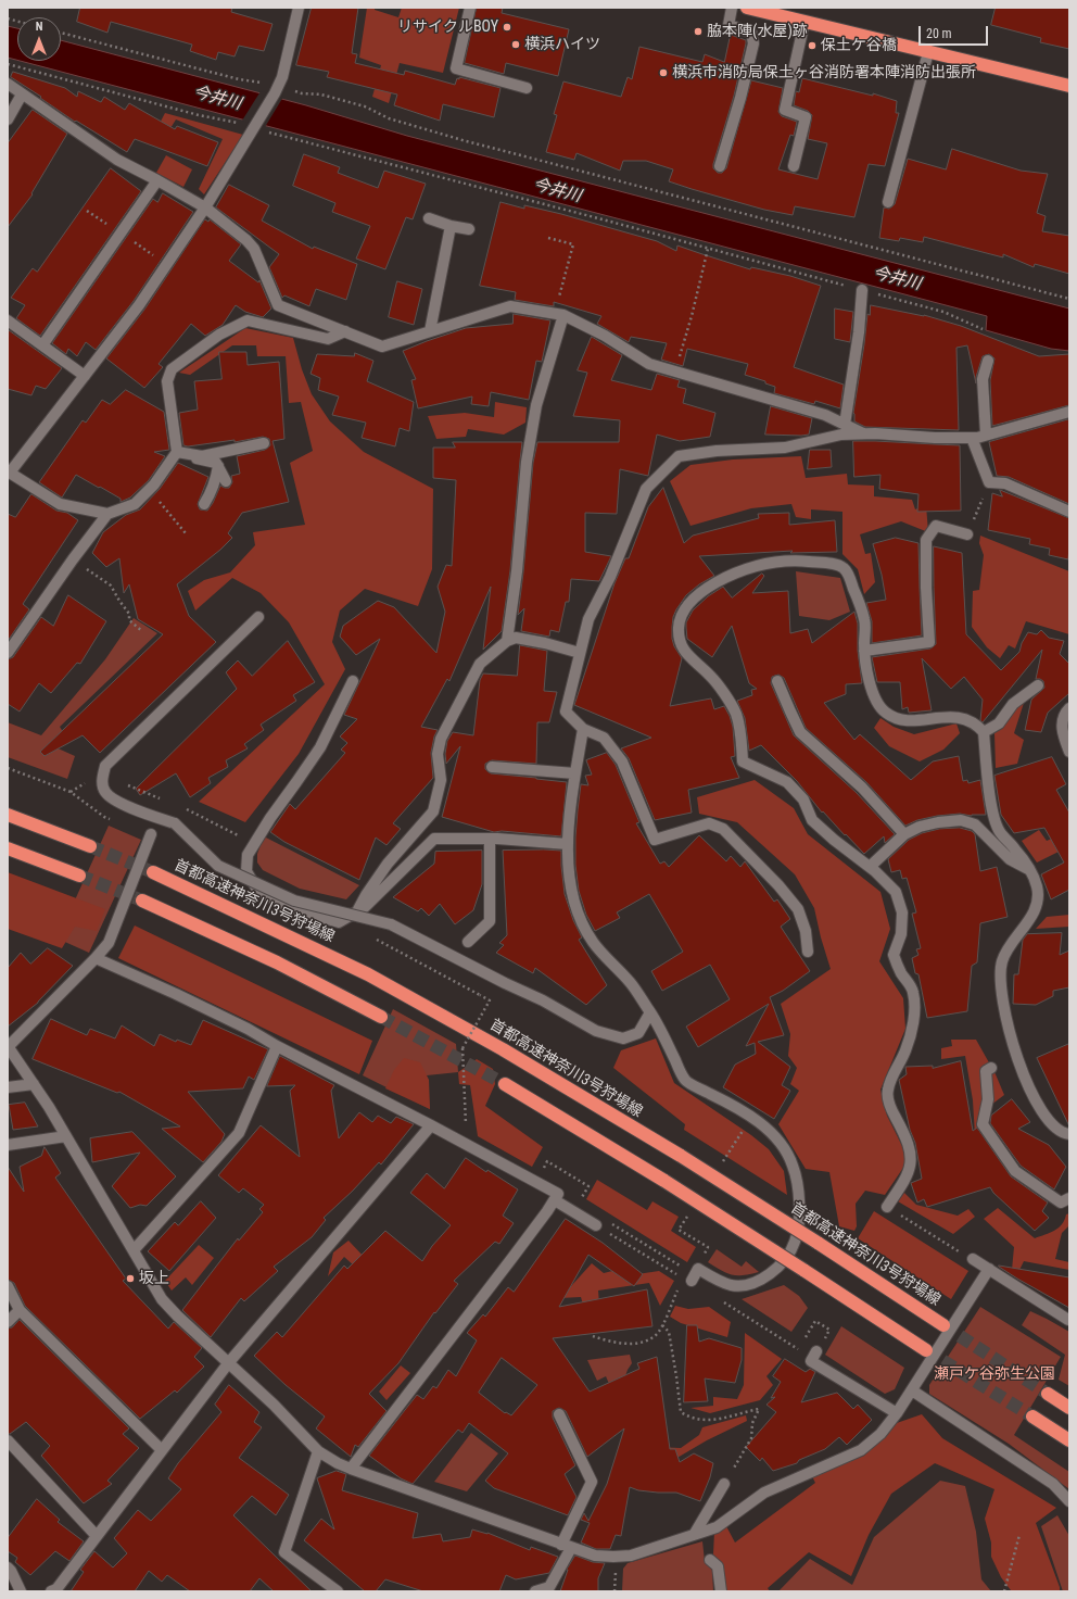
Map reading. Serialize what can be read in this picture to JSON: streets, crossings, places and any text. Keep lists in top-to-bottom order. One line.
{"streets":{"highway":["首都高速神奈川3号狩場線"]},"water":["今井川"],"parks":["瀬戸ケ谷弥生公園"],"places":["リサイクルBOY","脇本陣(水屋)跡","横浜ハイツ","保土ケ谷橋","横浜市消防局保土ヶ谷消防署本陣消防出張所","坂上"],"scale_bar":"20 m","north":"top"}
